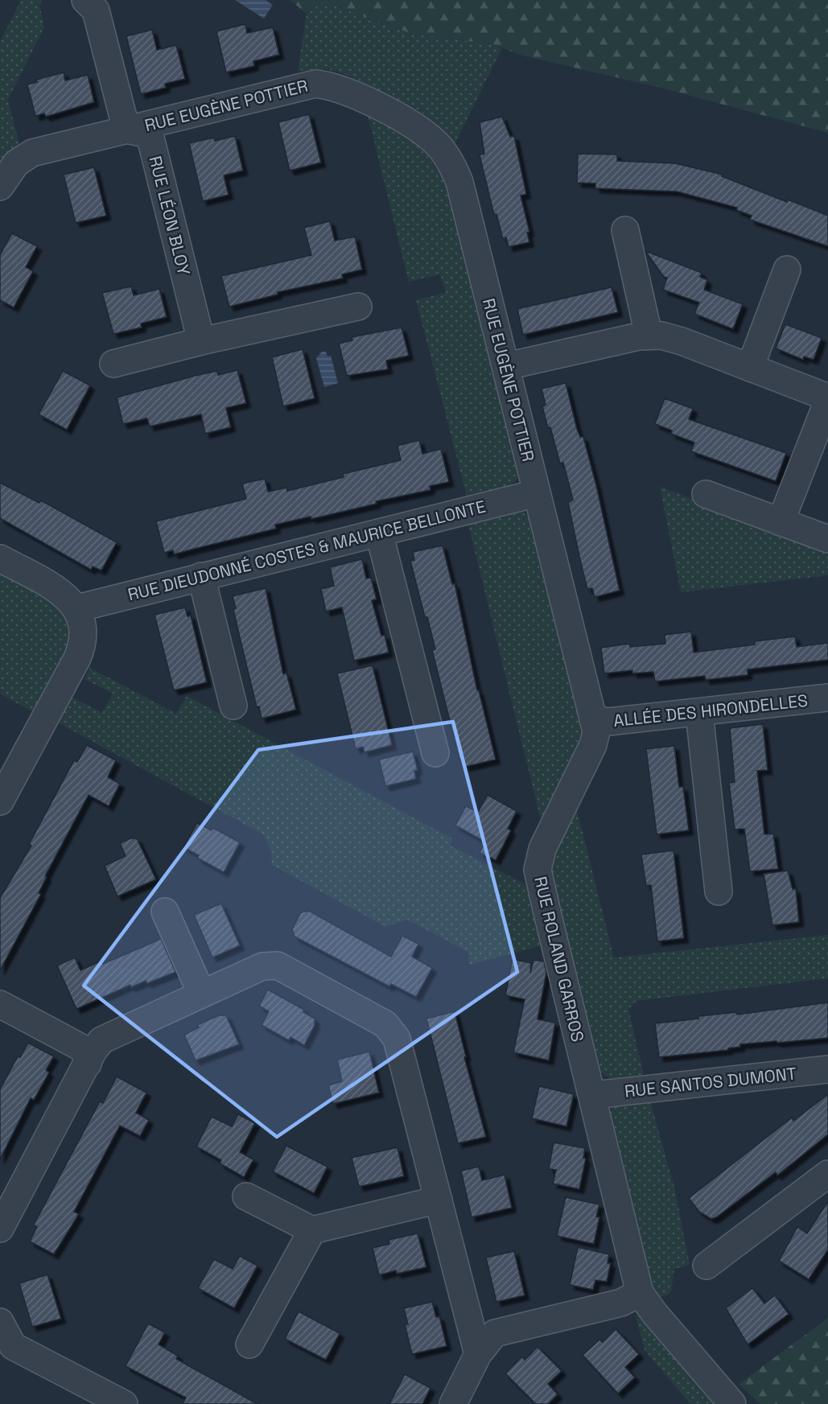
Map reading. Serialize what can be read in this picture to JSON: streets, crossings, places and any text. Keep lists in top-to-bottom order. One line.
{"streets":{"street":["RUE EUGÈNE POTTIER","RUE LÉON BLOY","RUE DIEUDONNÉ COSTES & MAURICE BELLONTE","ALLÉE DES HIRONDELLES","RUE ROLAND GARROS","RUE SANTOS DUMONT"]},"crossings":[["RUE EUGÈNE POTTIER","RUE LÉON BLOY"],["RUE EUGÈNE POTTIER","RUE DIEUDONNÉ COSTES & MAURICE BELLONTE"],["RUE EUGÈNE POTTIER","RUE ROLAND GARROS"],["RUE DIEUDONNÉ COSTES & MAURICE BELLONTE","RUE ROLAND GARROS"],["ALLÉE DES HIRONDELLES","RUE ROLAND GARROS"],["RUE ROLAND GARROS","RUE SANTOS DUMONT"]]}
